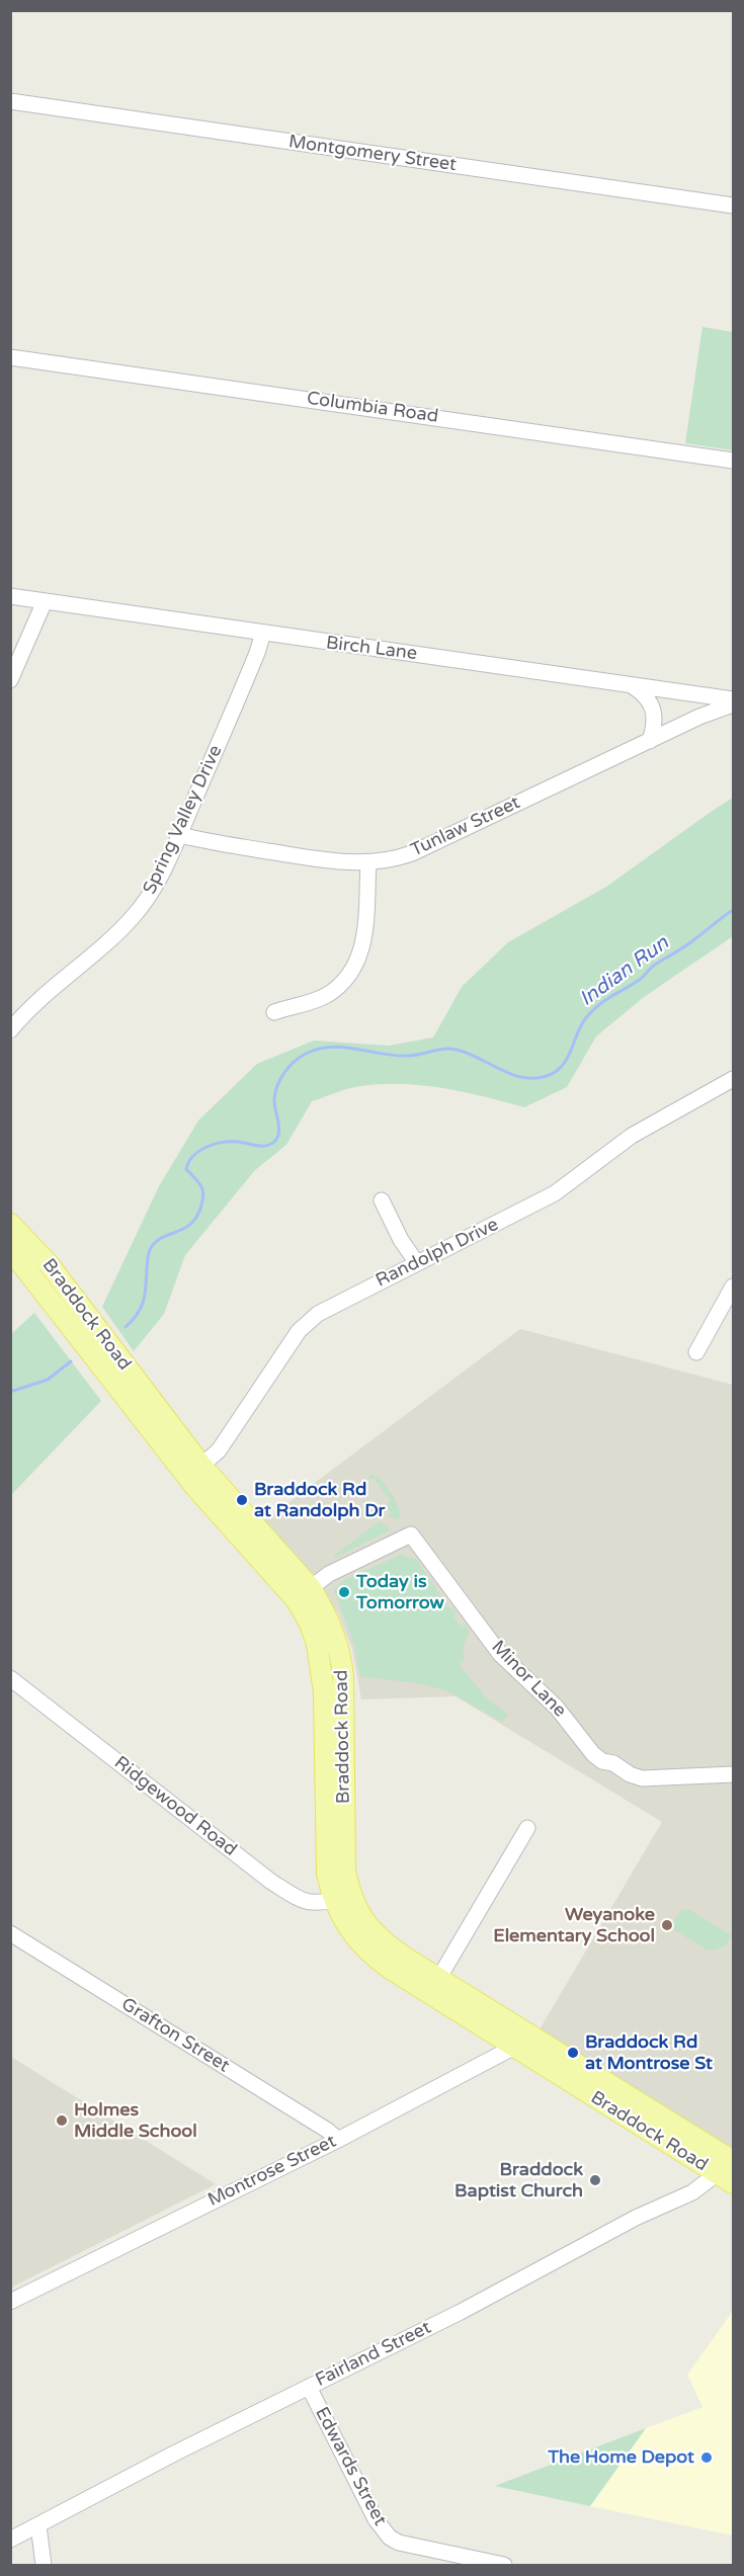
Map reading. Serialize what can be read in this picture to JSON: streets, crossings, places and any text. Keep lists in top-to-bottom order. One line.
{"streets":{"main road":["Braddock Road"],"street":["Montgomery Street","Columbia Road","Birch Lane","Spring Valley Drive","Tunlaw Street","Randolph Drive","Minor Lane","Ridgewood Road","Grafton Street","Montrose Street","Fairland Street","Edwards Street"]},"crossings":[["Birch Lane","Spring Valley Drive"],["Birch Lane","Tunlaw Street"],["Spring Valley Drive","Tunlaw Street"],["Randolph Drive","Braddock Road"],["Braddock Road","Minor Lane"],["Braddock Road","Ridgewood Road"],["Braddock Road","Montrose Street"],["Braddock Road","Fairland Street"],["Grafton Street","Montrose Street"],["Fairland Street","Edwards Street"]],"water":["Indian Run"],"places":["Braddock Rd at Randolph Dr","Today is Tomorrow","Weyanoke Elementary School","Braddock Rd at Montrose St","Holmes Middle School","Braddock Baptist Church","The Home Depot"]}
